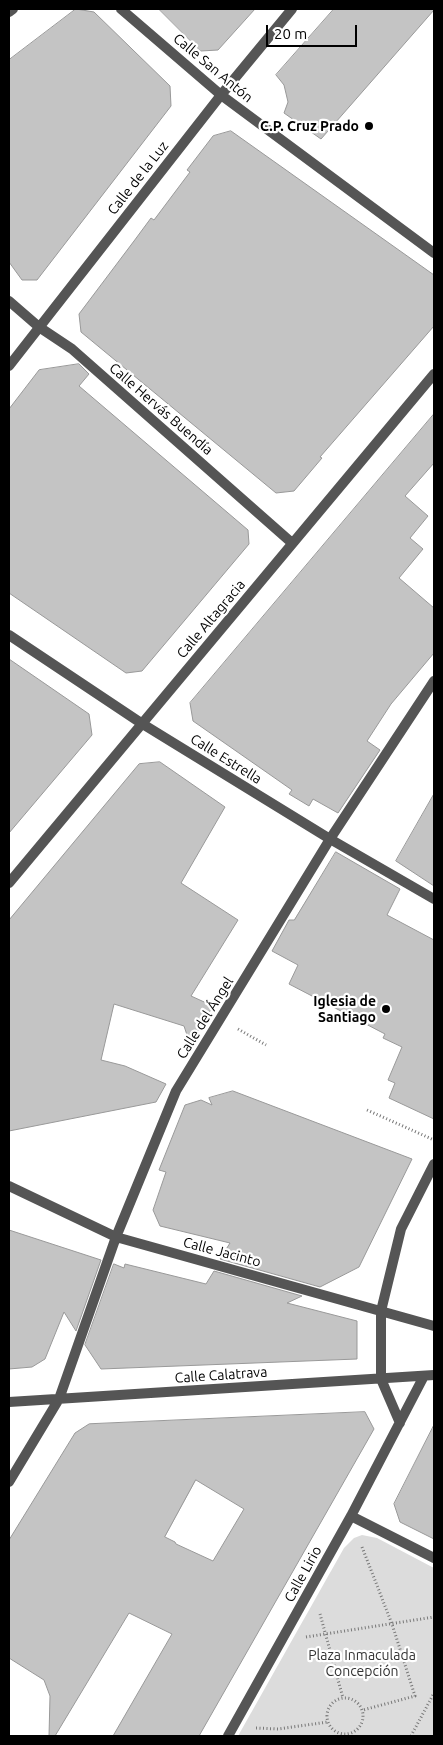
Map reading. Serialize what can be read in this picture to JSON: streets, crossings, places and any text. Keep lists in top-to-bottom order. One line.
{"streets":{"street":["Calle San Antón","Calle de la Luz","Calle Hervás Buendía","Calle Altagracia","Calle Estrella","Calle del Ángel","Calle Jacinto","Calle Calatrava","Calle Lirio"]},"crossings":[["Calle San Antón","Calle de la Luz"],["Calle de la Luz","Calle Hervás Buendía"],["Calle Hervás Buendía","Calle Altagracia"],["Calle Altagracia","Calle Estrella"],["Calle Estrella","Calle del Ángel"],["Calle del Ángel","Calle Jacinto"],["Calle del Ángel","Calle Calatrava"],["Calle Calatrava","Calle Lirio"]],"parks":["Plaza Inmaculada Concepción"],"places":["C.P. Cruz Prado","Iglesia de Santiago"],"scale_bar":"20 m"}
